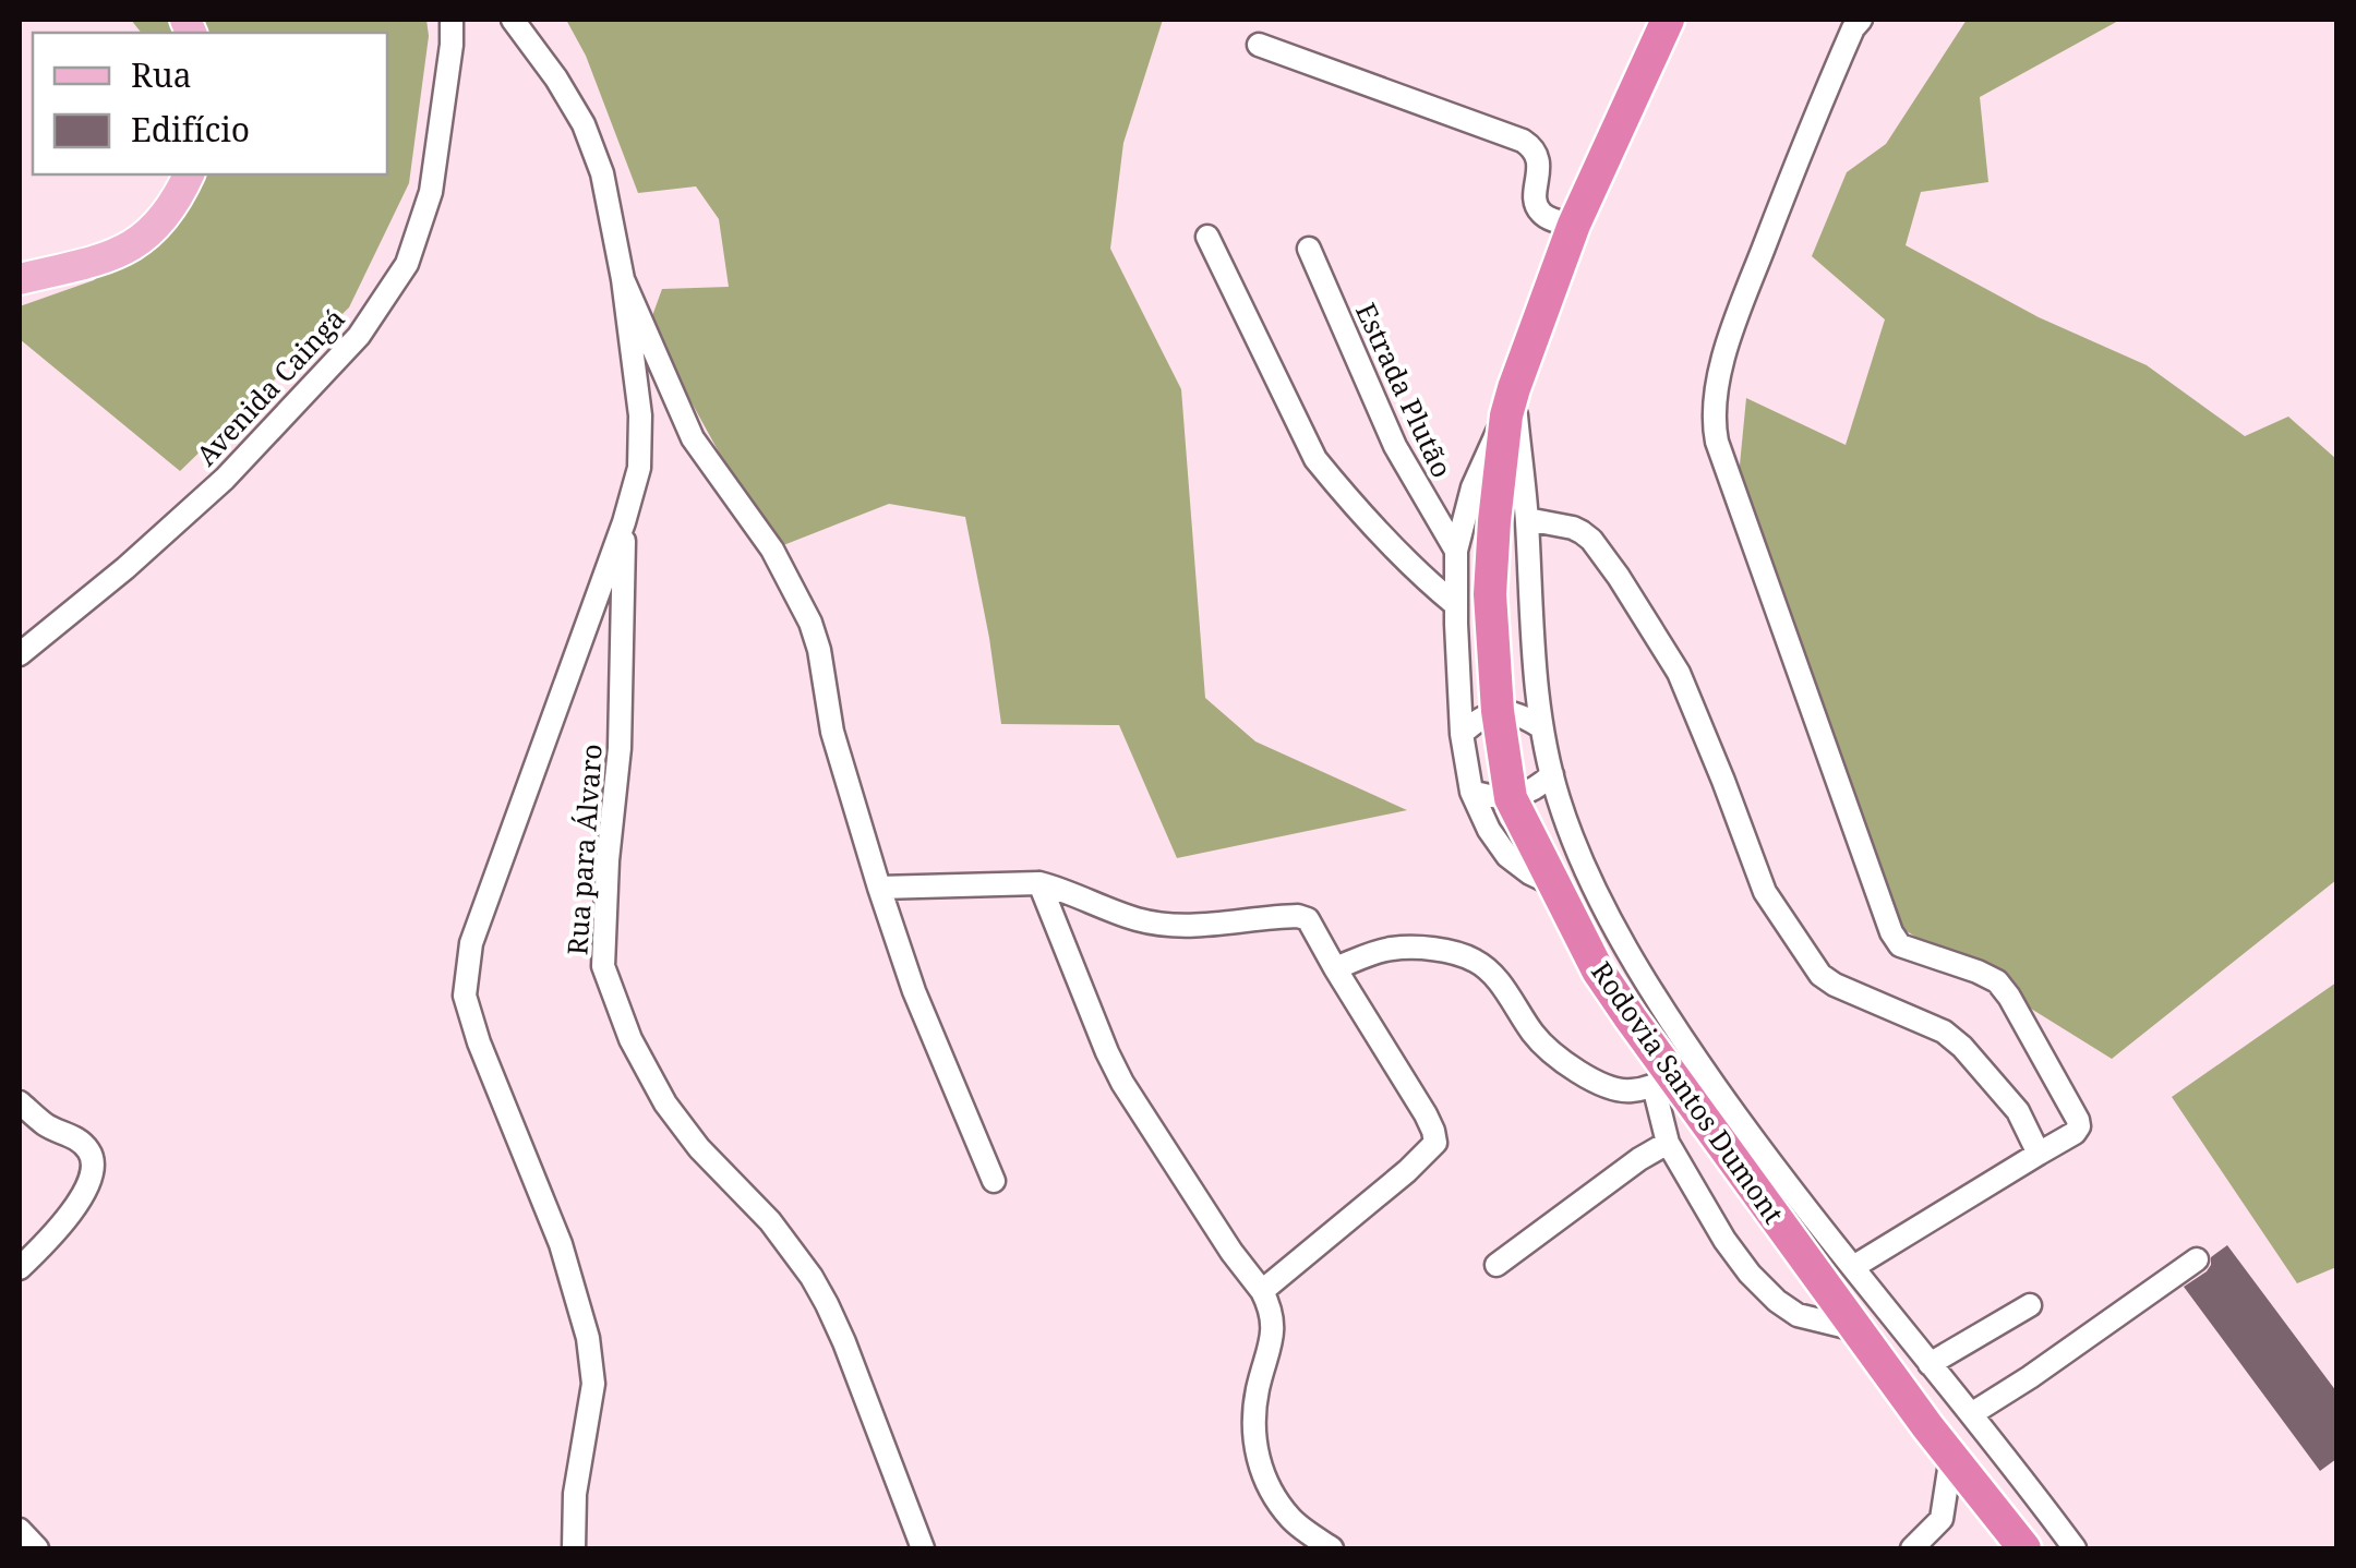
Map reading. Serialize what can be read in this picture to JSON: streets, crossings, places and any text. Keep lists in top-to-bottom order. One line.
{"streets":{"highway":["Rodovia Santos Dumont"],"street":["Avenida Caingá","Estrada Plutão","Rua para Álvaro"]},"legend":["Rua","Edifício"]}
